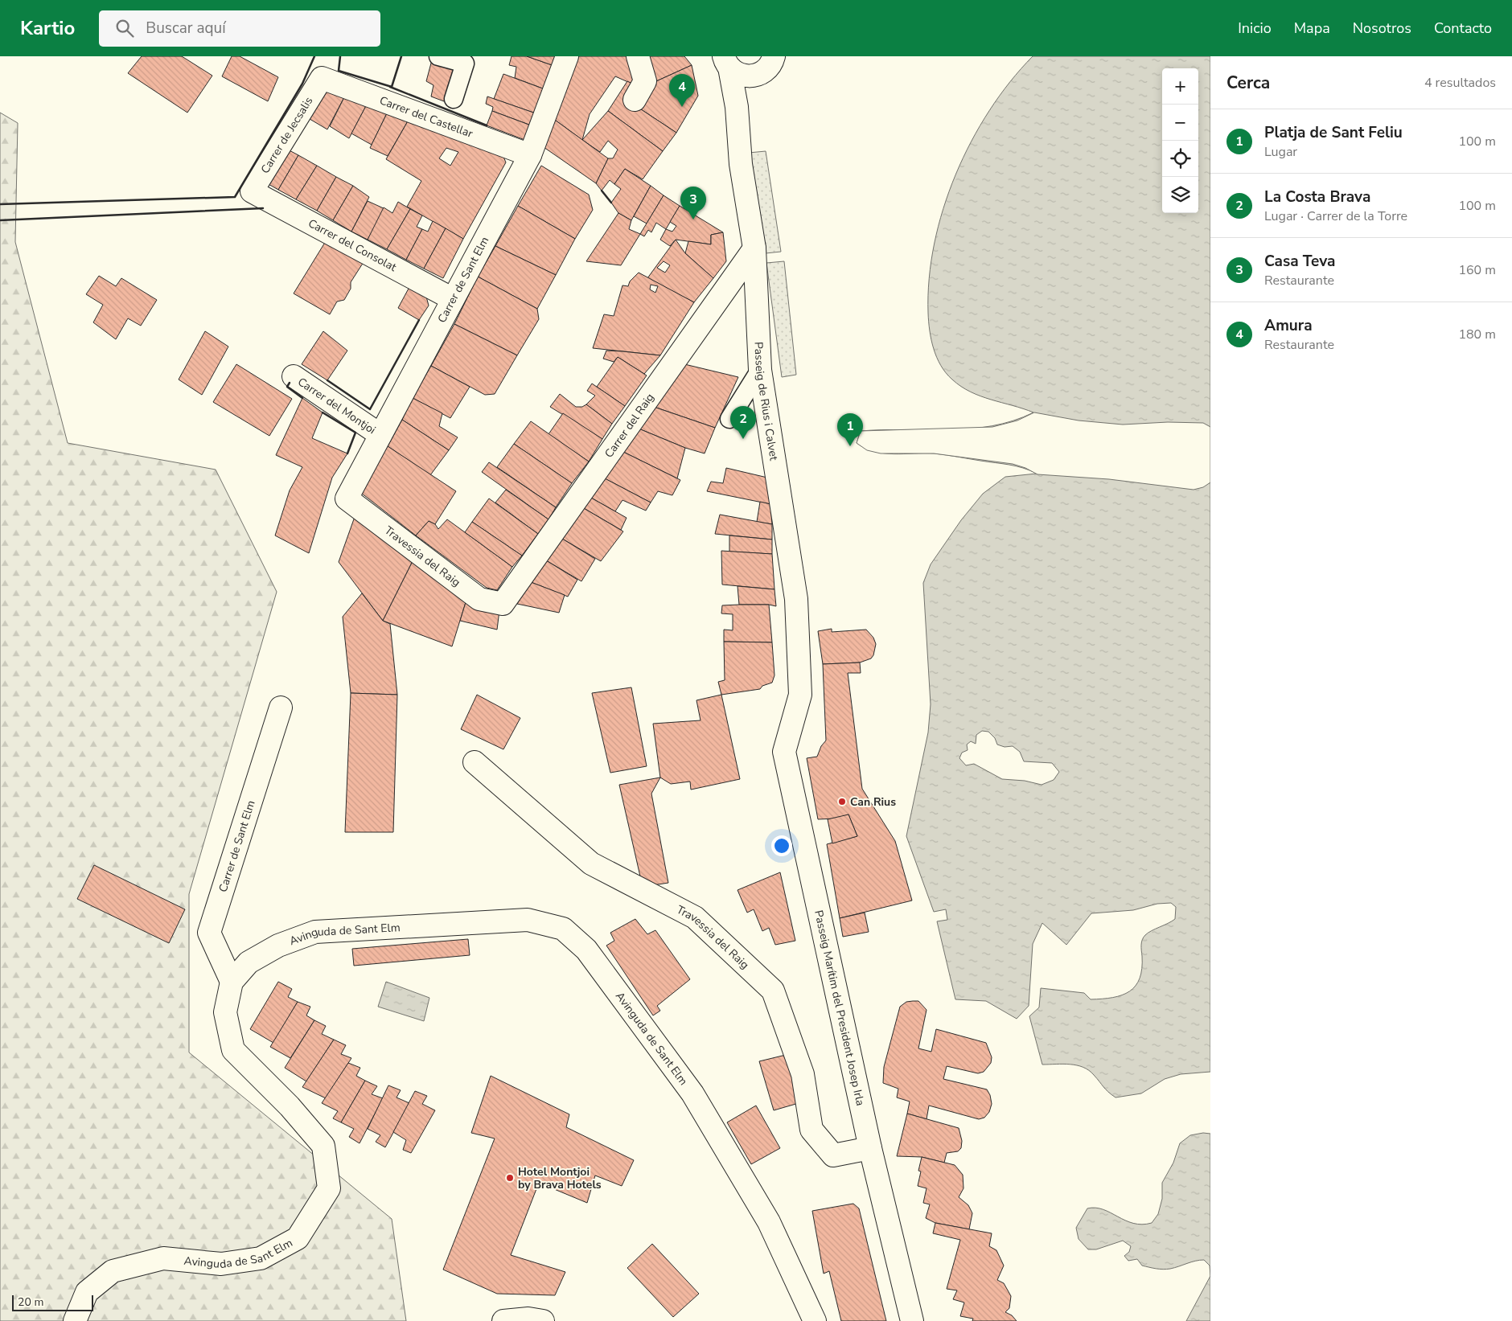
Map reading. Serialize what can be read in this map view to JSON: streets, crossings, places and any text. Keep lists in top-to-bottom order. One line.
{"streets":{"street":["Carrer del Castellar","Carrer de Jecsalis","Carrer del Consolat","Carrer de Sant Elm","Passeig de Rius i Calvet","Carrer del Montjoi","Carrer del Raig","Travessia del Raig","Avinguda de Sant Elm","Passeig Marítim del President Josep Irla"]},"crossings":[["Carrer del Castellar","Carrer de Jecsalis"],["Carrer del Castellar","Carrer de Sant Elm"],["Carrer de Jecsalis","Carrer del Consolat"],["Carrer del Consolat","Carrer de Sant Elm"],["Carrer de Sant Elm","Carrer del Montjoi"],["Carrer de Sant Elm","Travessia del Raig"],["Carrer de Sant Elm","Avinguda de Sant Elm"],["Passeig de Rius i Calvet","Carrer del Raig"],["Passeig de Rius i Calvet","Passeig Marítim del President Josep Irla"],["Carrer del Raig","Travessia del Raig"],["Travessia del Raig","Passeig Marítim del President Josep Irla"]],"places":["Can Rius","Hotel Montjoi by Brava Hotels"],"scale_bar":"20 m","page":{"header":"Kartio","search":"Buscar aquí","nav":["Inicio","Mapa","Nosotros","Contacto"],"heading":["Cerca","4 resultados"],"map_buttons":["+","−"],"pins":["4","3","2","1"],"list":[{"mark":"1","name":"Platja de Sant Feliu","note":"Lugar","value":"100 m"},{"mark":"2","name":"La Costa Brava","note":"Lugar · Carrer de la Torre","value":"100 m"},{"mark":"3","name":"Casa Teva","note":"Restaurante","value":"160 m"},{"mark":"4","name":"Amura","note":"Restaurante","value":"180 m"}],"scale":"20 m"}}
